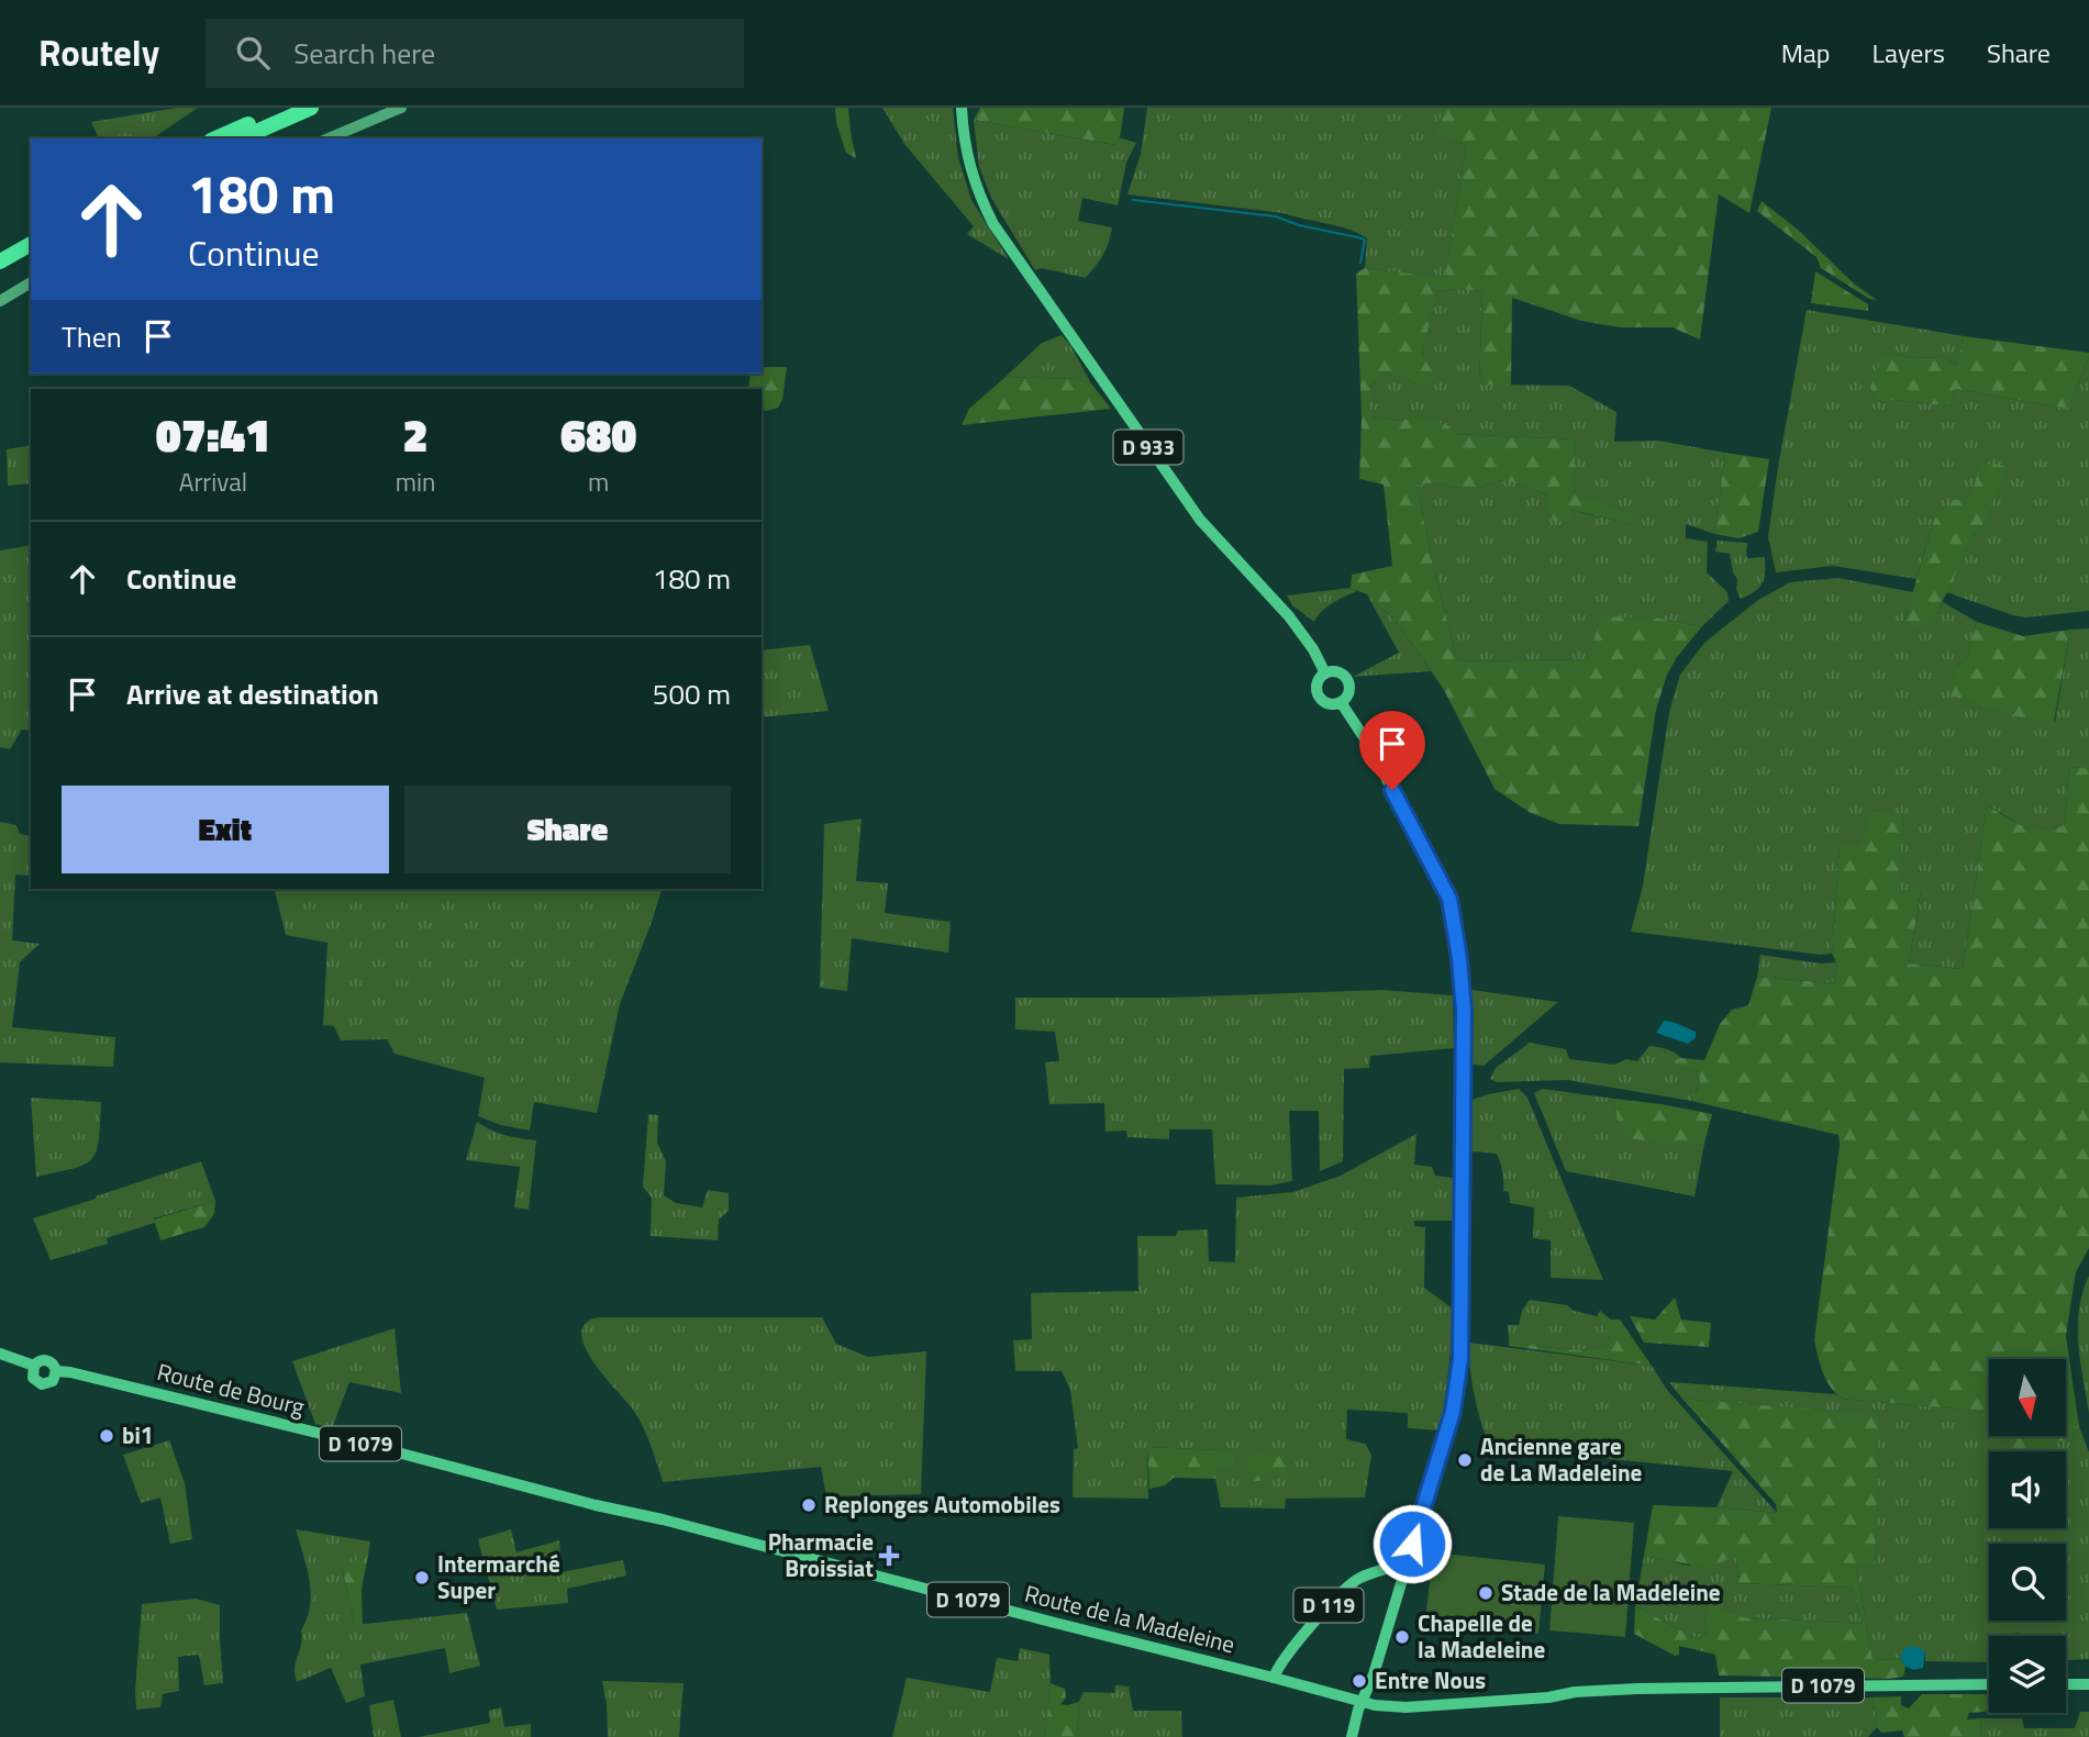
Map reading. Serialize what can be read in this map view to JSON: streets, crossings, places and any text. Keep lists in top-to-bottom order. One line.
{"streets":{"main road":["D 933","Route de Bourg","D 1079","D 119","Route de la Madeleine"]},"crossings":[["Route de Bourg","Route de la Madeleine"],["D 1079","Route de la Madeleine"],["D 119","Route de la Madeleine"]],"places":{"other":["bi1","Ancienne gare de La Madeleine","Replonges Automobiles","Intermarché Super","Stade de la Madeleine","Chapelle de la Madeleine","Entre Nous"],"health":["Pharmacie Broissiat"]},"north":"bottom","page":{"header":"Routely","search":"Search here","nav":["Map","Layers","Share"],"turn":["180 m","Continue"],"then":"Then","eta":["07:41","Arrival","2","min","680","m"],"list":[{"name":"Continue","value":"180 m"},{"name":"Arrive at destination","value":"500 m"}],"buttons":["Exit","Share"]}}
